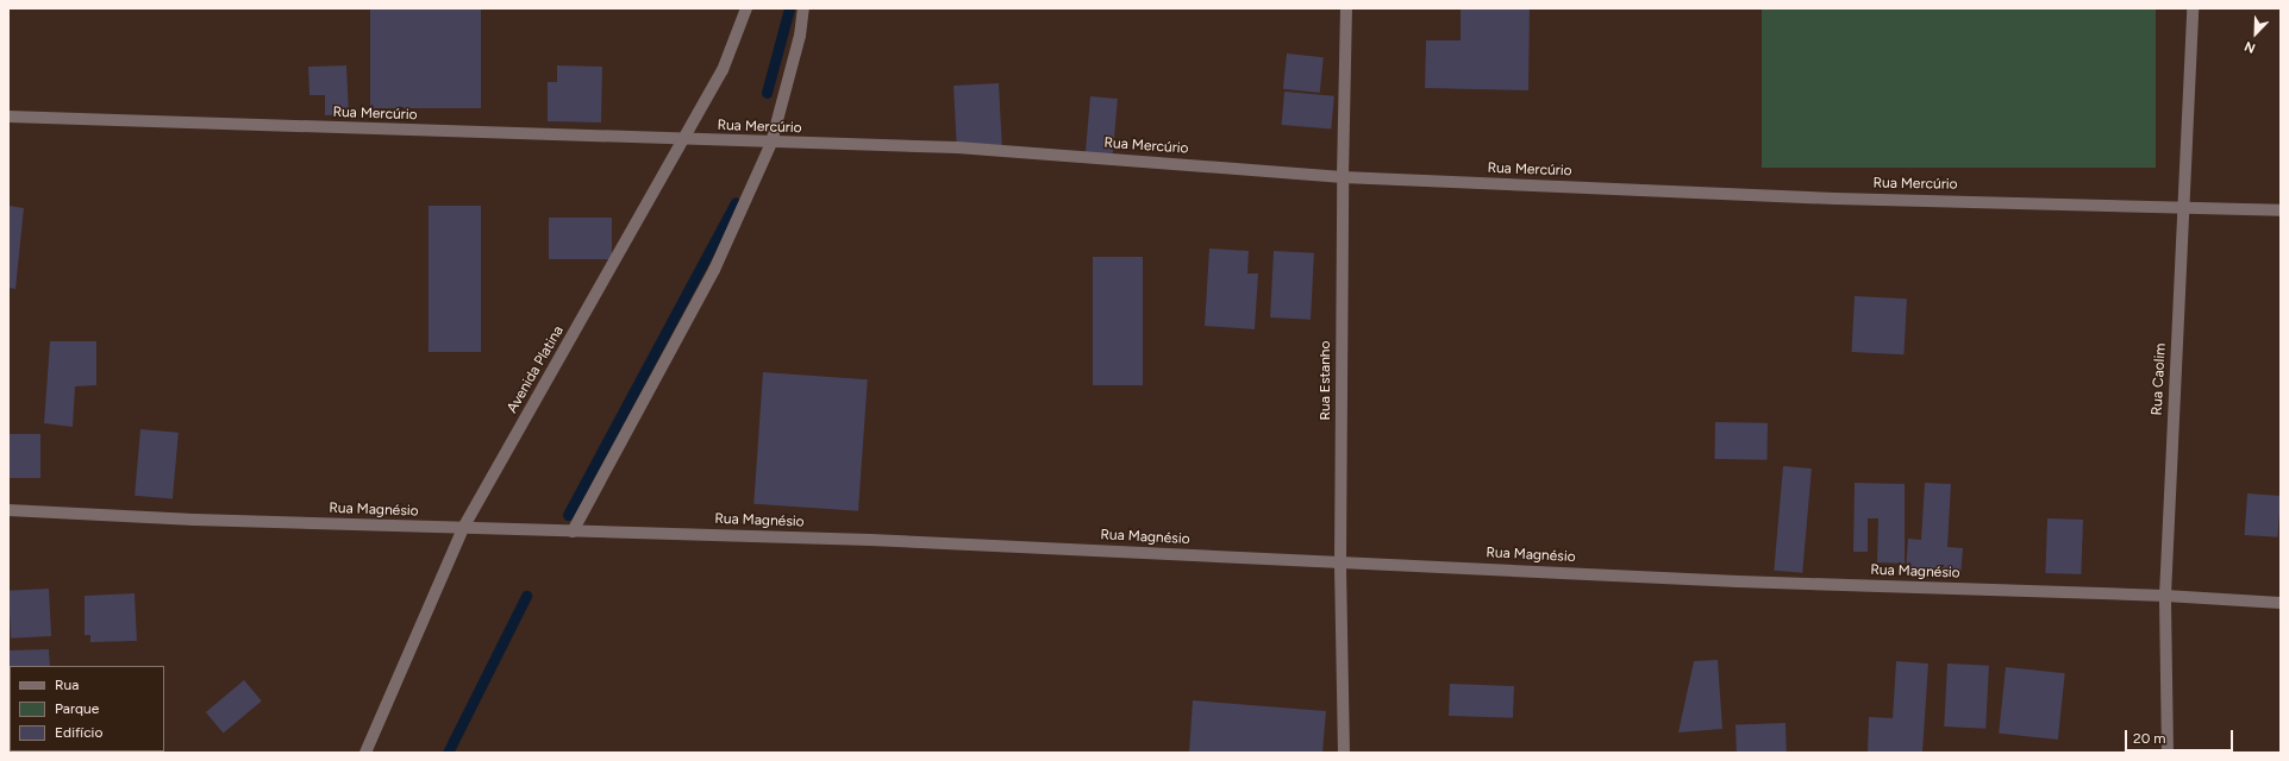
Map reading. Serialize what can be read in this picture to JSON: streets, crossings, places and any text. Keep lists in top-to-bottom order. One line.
{"streets":{"street":["Rua Mercúrio","Avenida Platina","Rua Caolim","Rua Estanho","Rua Magnésio"]},"crossings":[["Rua Mercúrio","Avenida Platina"],["Rua Mercúrio","Rua Caolim"],["Rua Mercúrio","Rua Estanho"],["Avenida Platina","Rua Magnésio"],["Rua Caolim","Rua Magnésio"],["Rua Estanho","Rua Magnésio"]],"legend":["Rua","Parque","Edifício"],"scale_bar":"20 m","north":"bottom left"}
